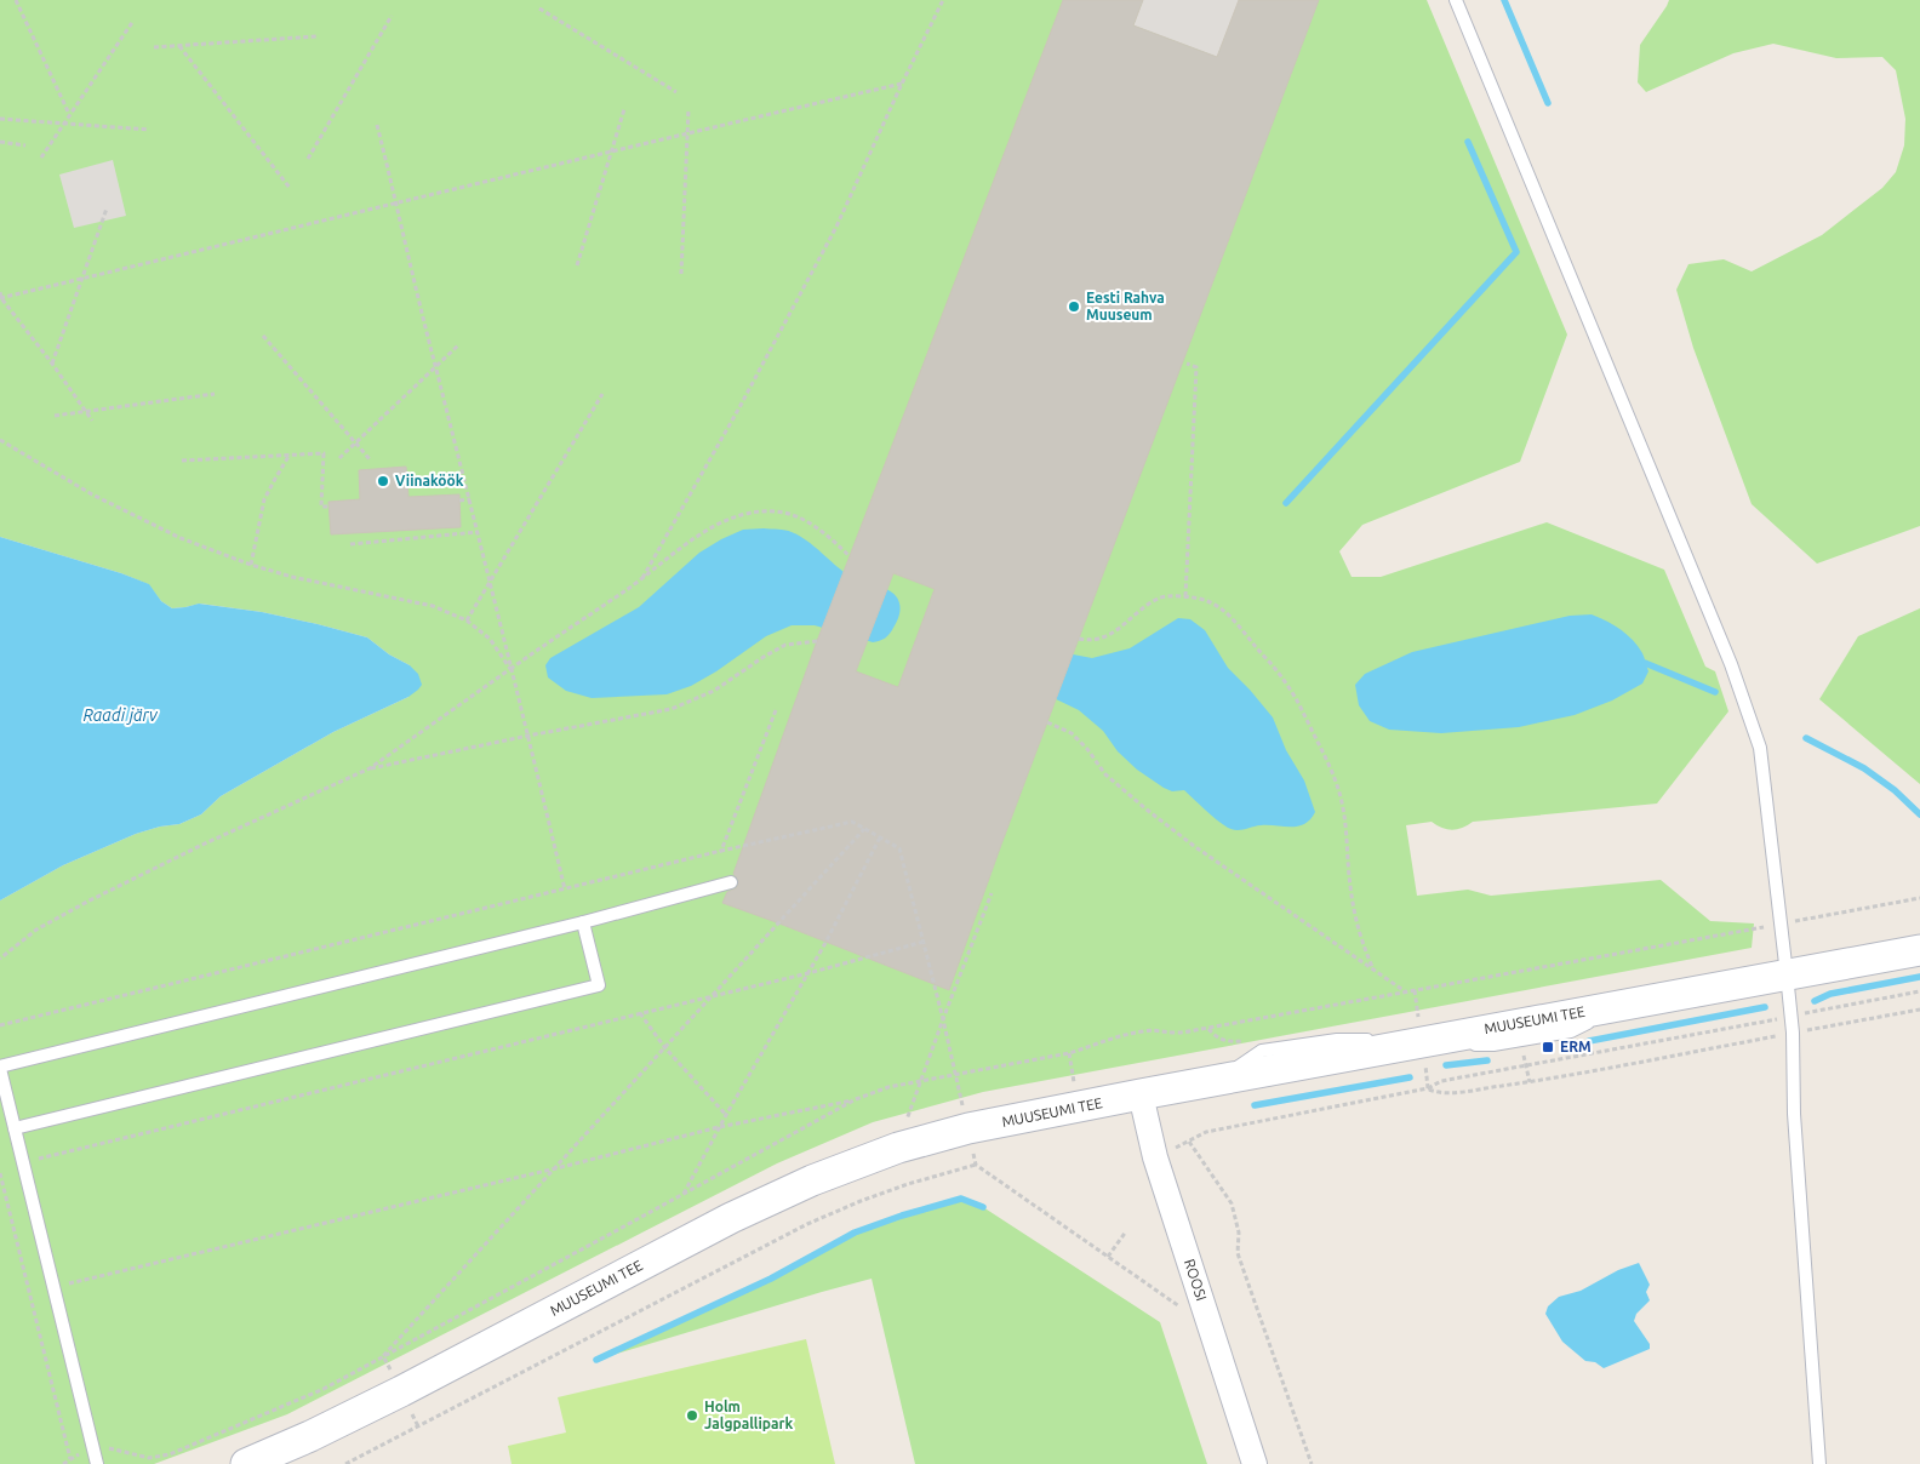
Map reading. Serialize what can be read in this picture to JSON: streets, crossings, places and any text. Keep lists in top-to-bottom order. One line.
{"streets":{"street":["MUUSEUMI TEE","ROOSI"]},"crossings":[["MUUSEUMI TEE","ROOSI"]],"water":["Raadi järv"],"places":{"other":["Eesti Rahva Muuseum","Viinaköök","Holm Jalgpallipark"],"transit":["ERM"]}}
